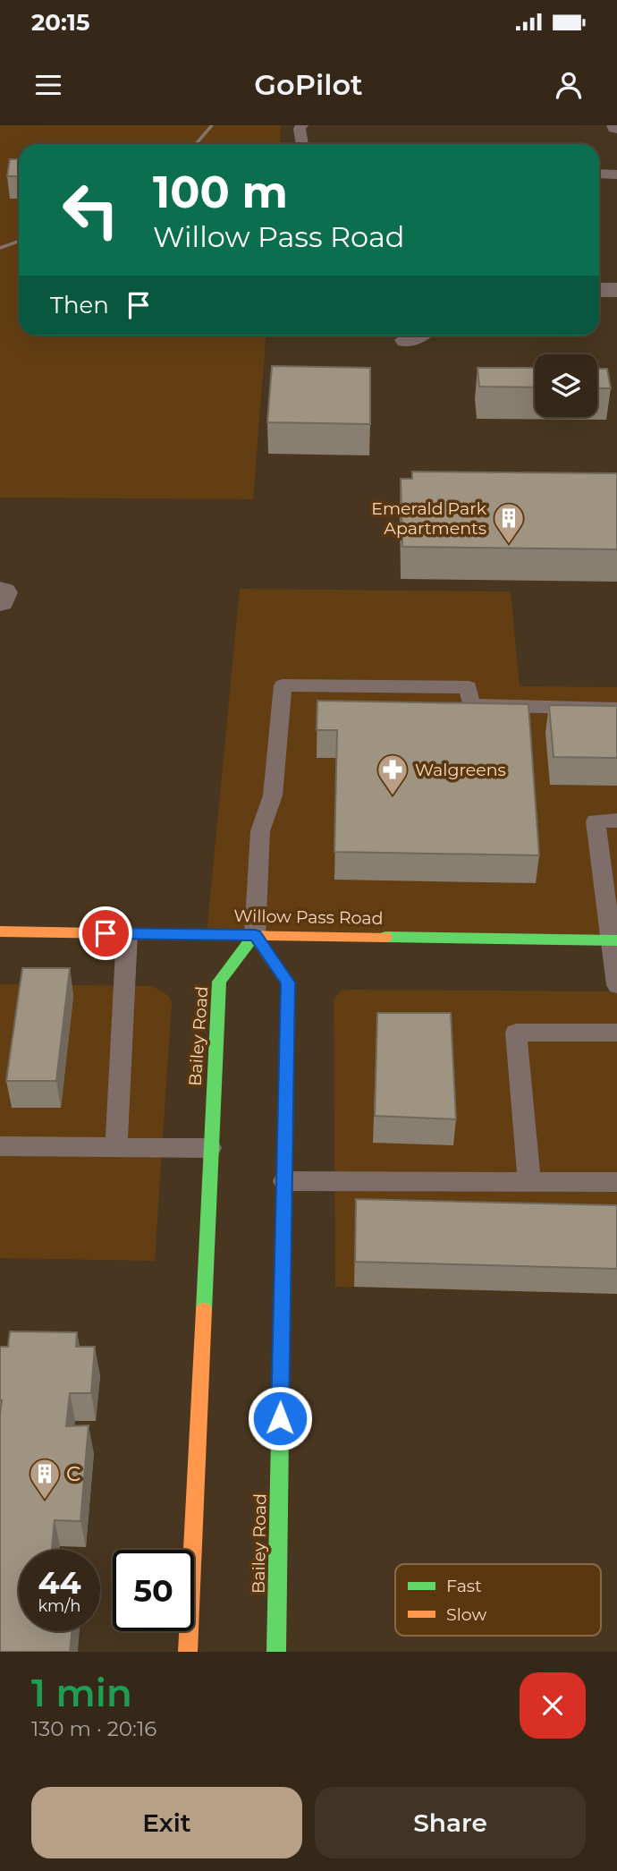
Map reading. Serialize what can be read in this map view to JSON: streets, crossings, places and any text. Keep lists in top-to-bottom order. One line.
{"streets":{"main road":["Willow Pass Road","Bailey Road"]},"crossings":[["Willow Pass Road","Bailey Road"]],"places":{"building":["Emerald Park Apartments","C"],"pharmacy":["Walgreens"]},"legend":["Fast","Slow"],"page":{"status":"20:15","header":"GoPilot","turn":["100 m","Willow Pass Road"],"then":"Then","speed":"44 km/h","limit":"50","heading":["1 min","130 m · 20:16"],"buttons":["Exit","Share"]}}
